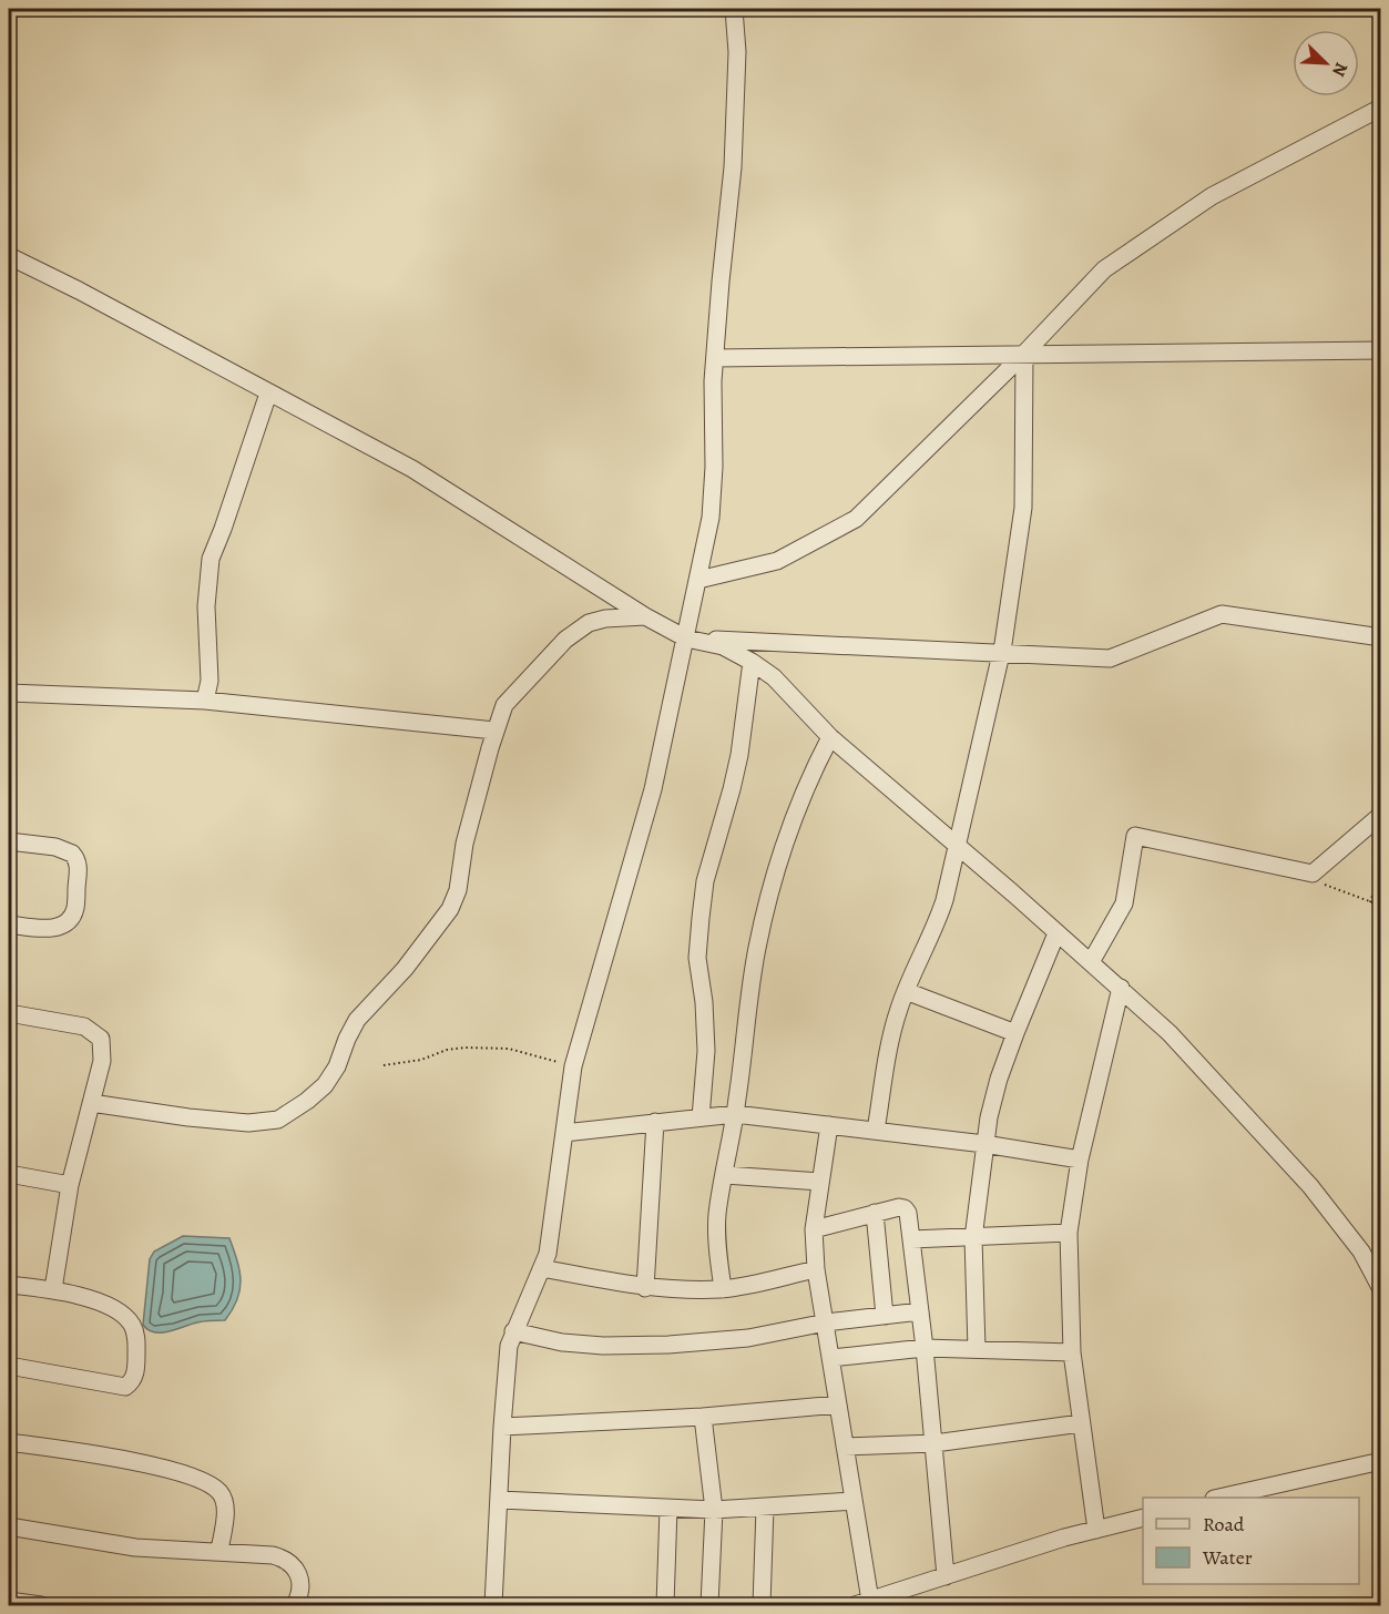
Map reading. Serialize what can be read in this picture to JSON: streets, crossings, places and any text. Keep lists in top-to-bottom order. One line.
{"legend":["Road","Water"],"north":"bottom right"}
